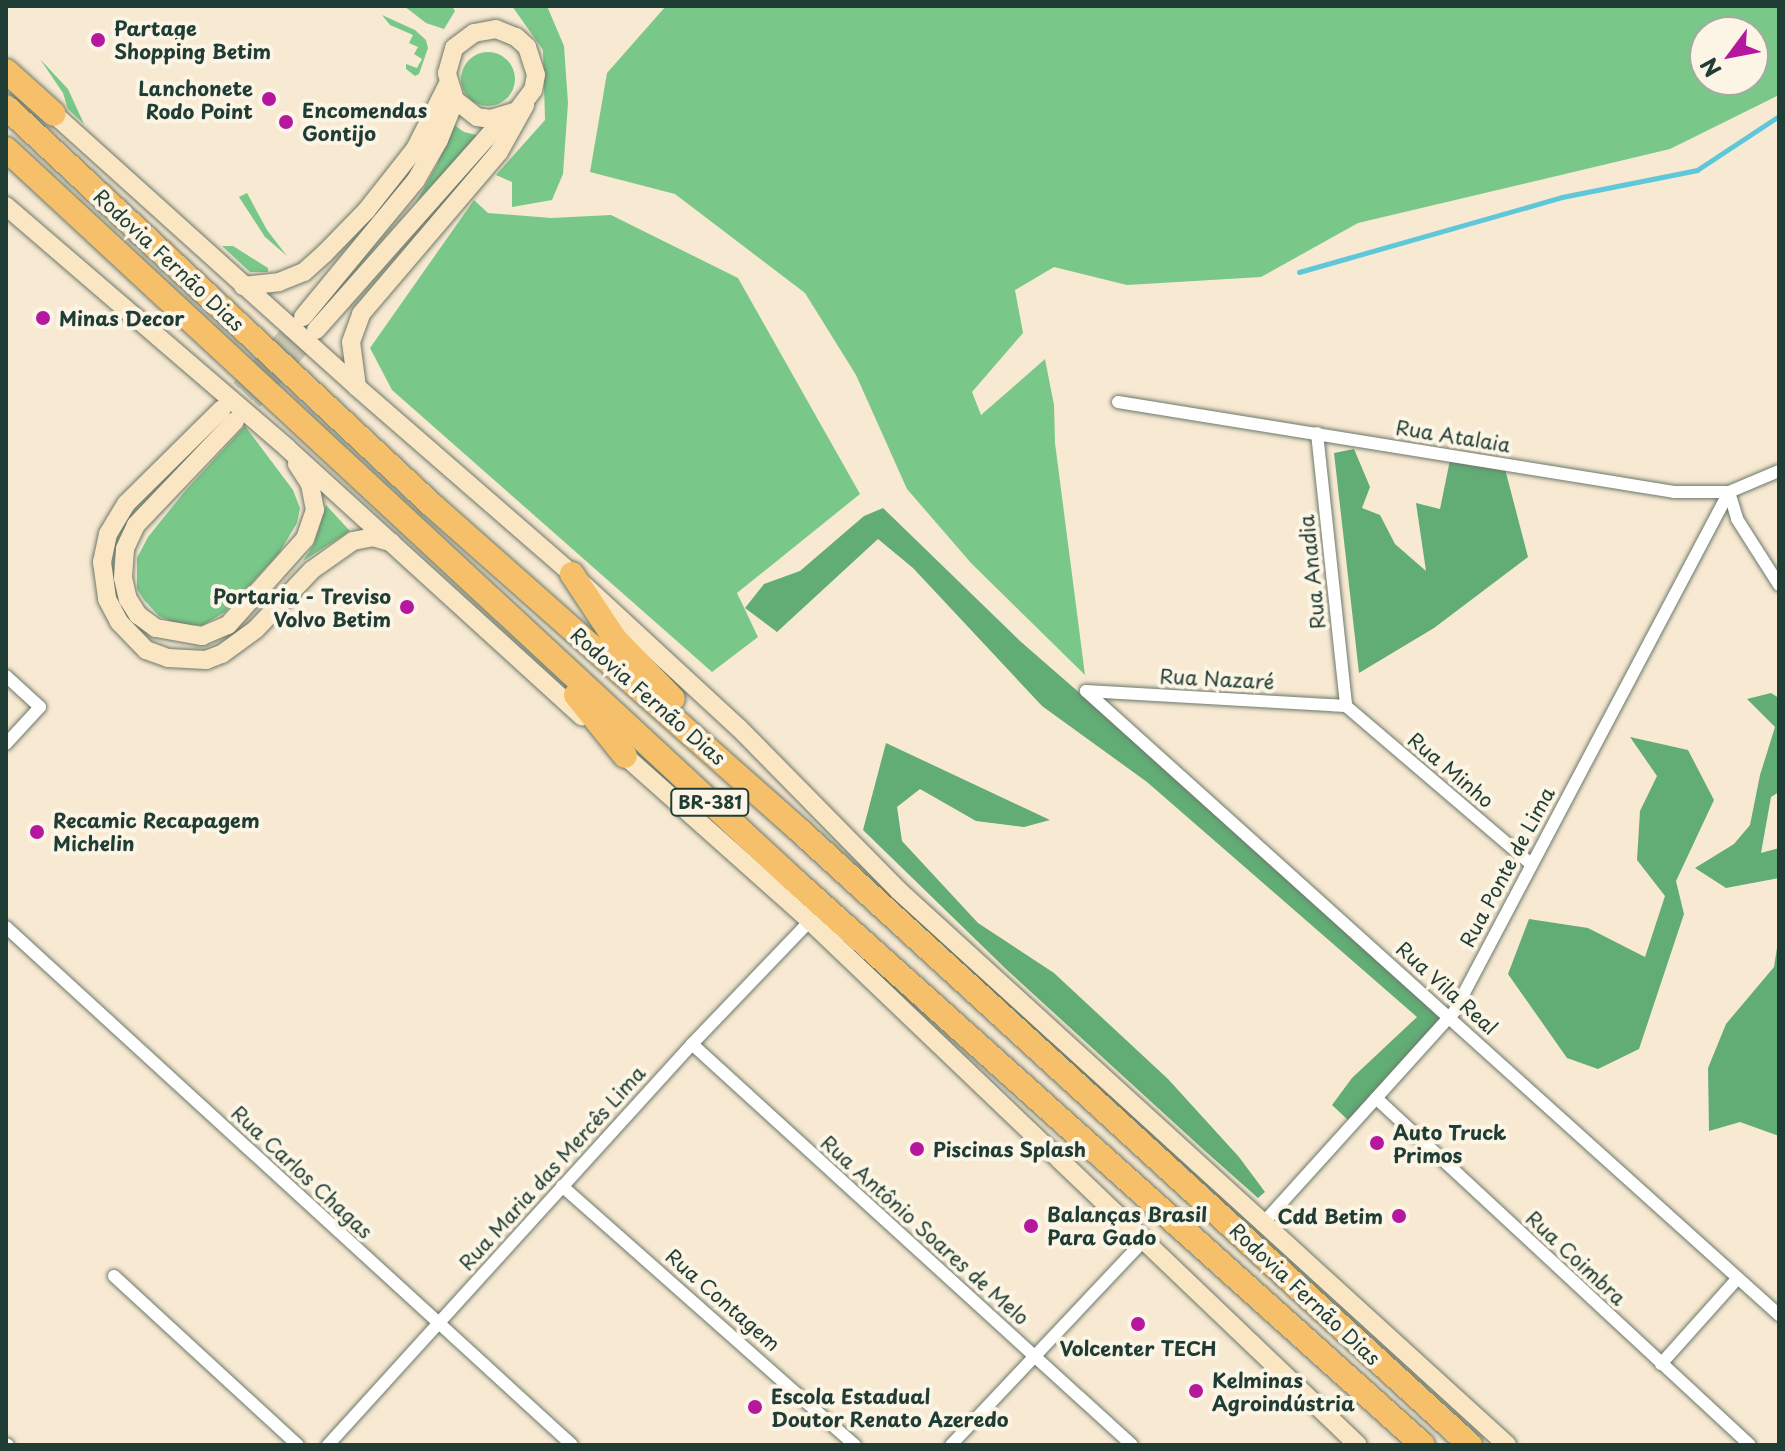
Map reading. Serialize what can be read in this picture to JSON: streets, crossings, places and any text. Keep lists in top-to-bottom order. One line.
{"streets":{"highway":["Rodovia Fernão Dias","BR-381"],"street":["Rua Atalaia","Rua Anadia","Rua Nazaré","Rua Minho","Rua Ponte de Lima","Rua Vila Real","Rua Maria das Mercês Lima","Rua Carlos Chagas","Rua Antônio Soares de Melo","Rua Coimbra","Rua Contagem"]},"crossings":[["Rodovia Fernão Dias","Rua Ponte de Lima"],["Rua Atalaia","Rua Anadia"],["Rua Atalaia","Rua Ponte de Lima"],["Rua Anadia","Rua Nazaré"],["Rua Anadia","Rua Minho"],["Rua Nazaré","Rua Minho"],["Rua Nazaré","Rua Vila Real"],["Rua Minho","Rua Ponte de Lima"],["BR-381","Rua Maria das Mercês Lima"],["Rua Ponte de Lima","Rua Vila Real"],["Rua Ponte de Lima","Rua Coimbra"],["Rua Maria das Mercês Lima","Rua Carlos Chagas"],["Rua Maria das Mercês Lima","Rua Antônio Soares de Melo"],["Rua Maria das Mercês Lima","Rua Contagem"]],"places":["Partage Shopping Betim","Lanchonete Rodo Point","Encomendas Gontijo","Minas Decor","Portaria - Treviso Volvo Betim","Recamic Recapagem Michelin","Auto Truck Primos","Piscinas Splash","Cdd Betim","Balanças Brasil Para Gado","Volcenter TECH","Kelminas Agroindústria","Escola Estadual Doutor Renato Azeredo"],"north":"bottom left"}
